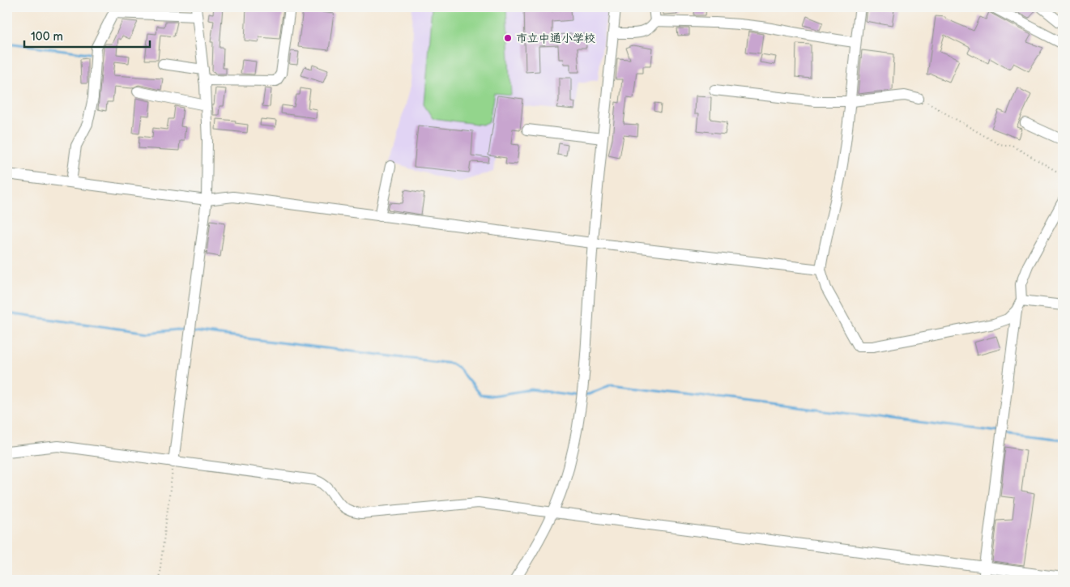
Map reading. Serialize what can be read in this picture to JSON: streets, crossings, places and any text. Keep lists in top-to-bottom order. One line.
{"places":["市立中通小学校"],"scale_bar":"100 m"}
